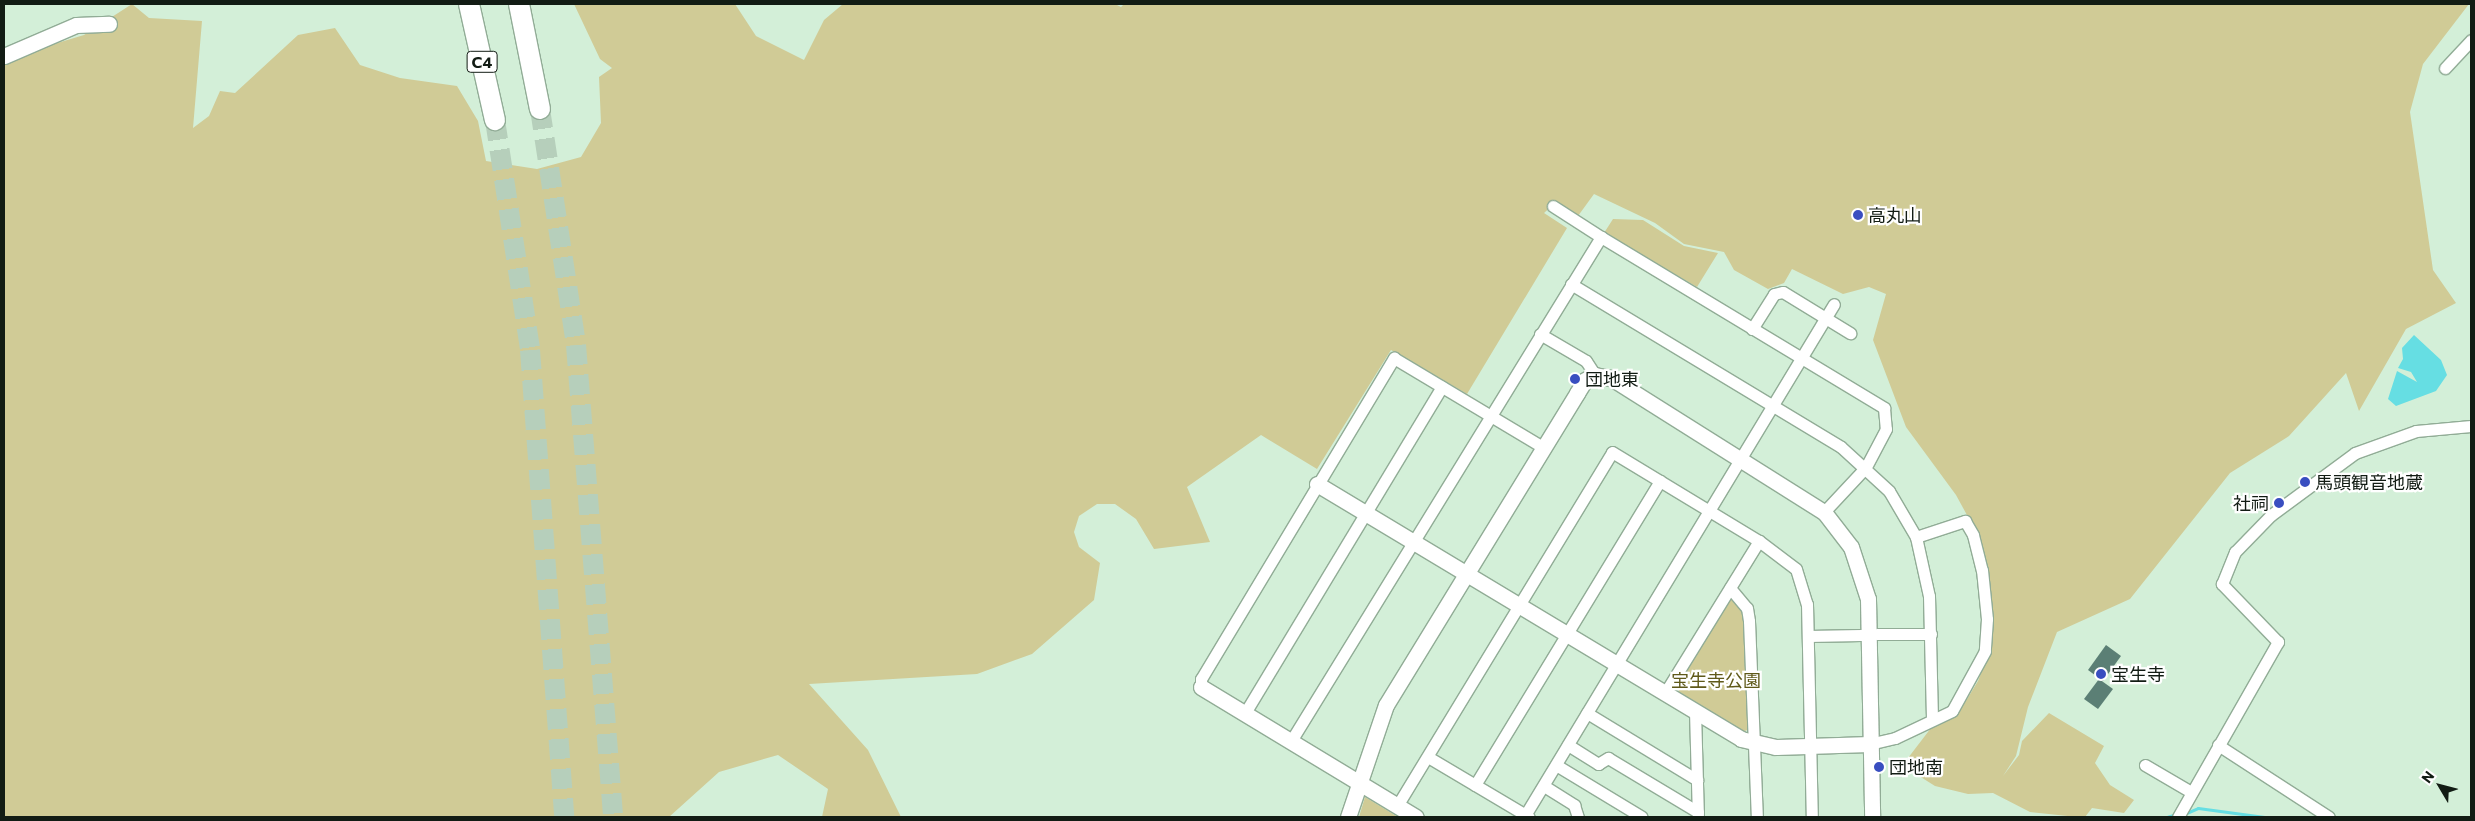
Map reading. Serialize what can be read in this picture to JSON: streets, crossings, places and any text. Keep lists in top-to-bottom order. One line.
{"streets":{"highway":["C4"]},"parks":["宝生寺公園"],"places":["高丸山","団地東","馬頭観音地蔵","社祠","宝生寺","団地南"],"north":"top left"}
